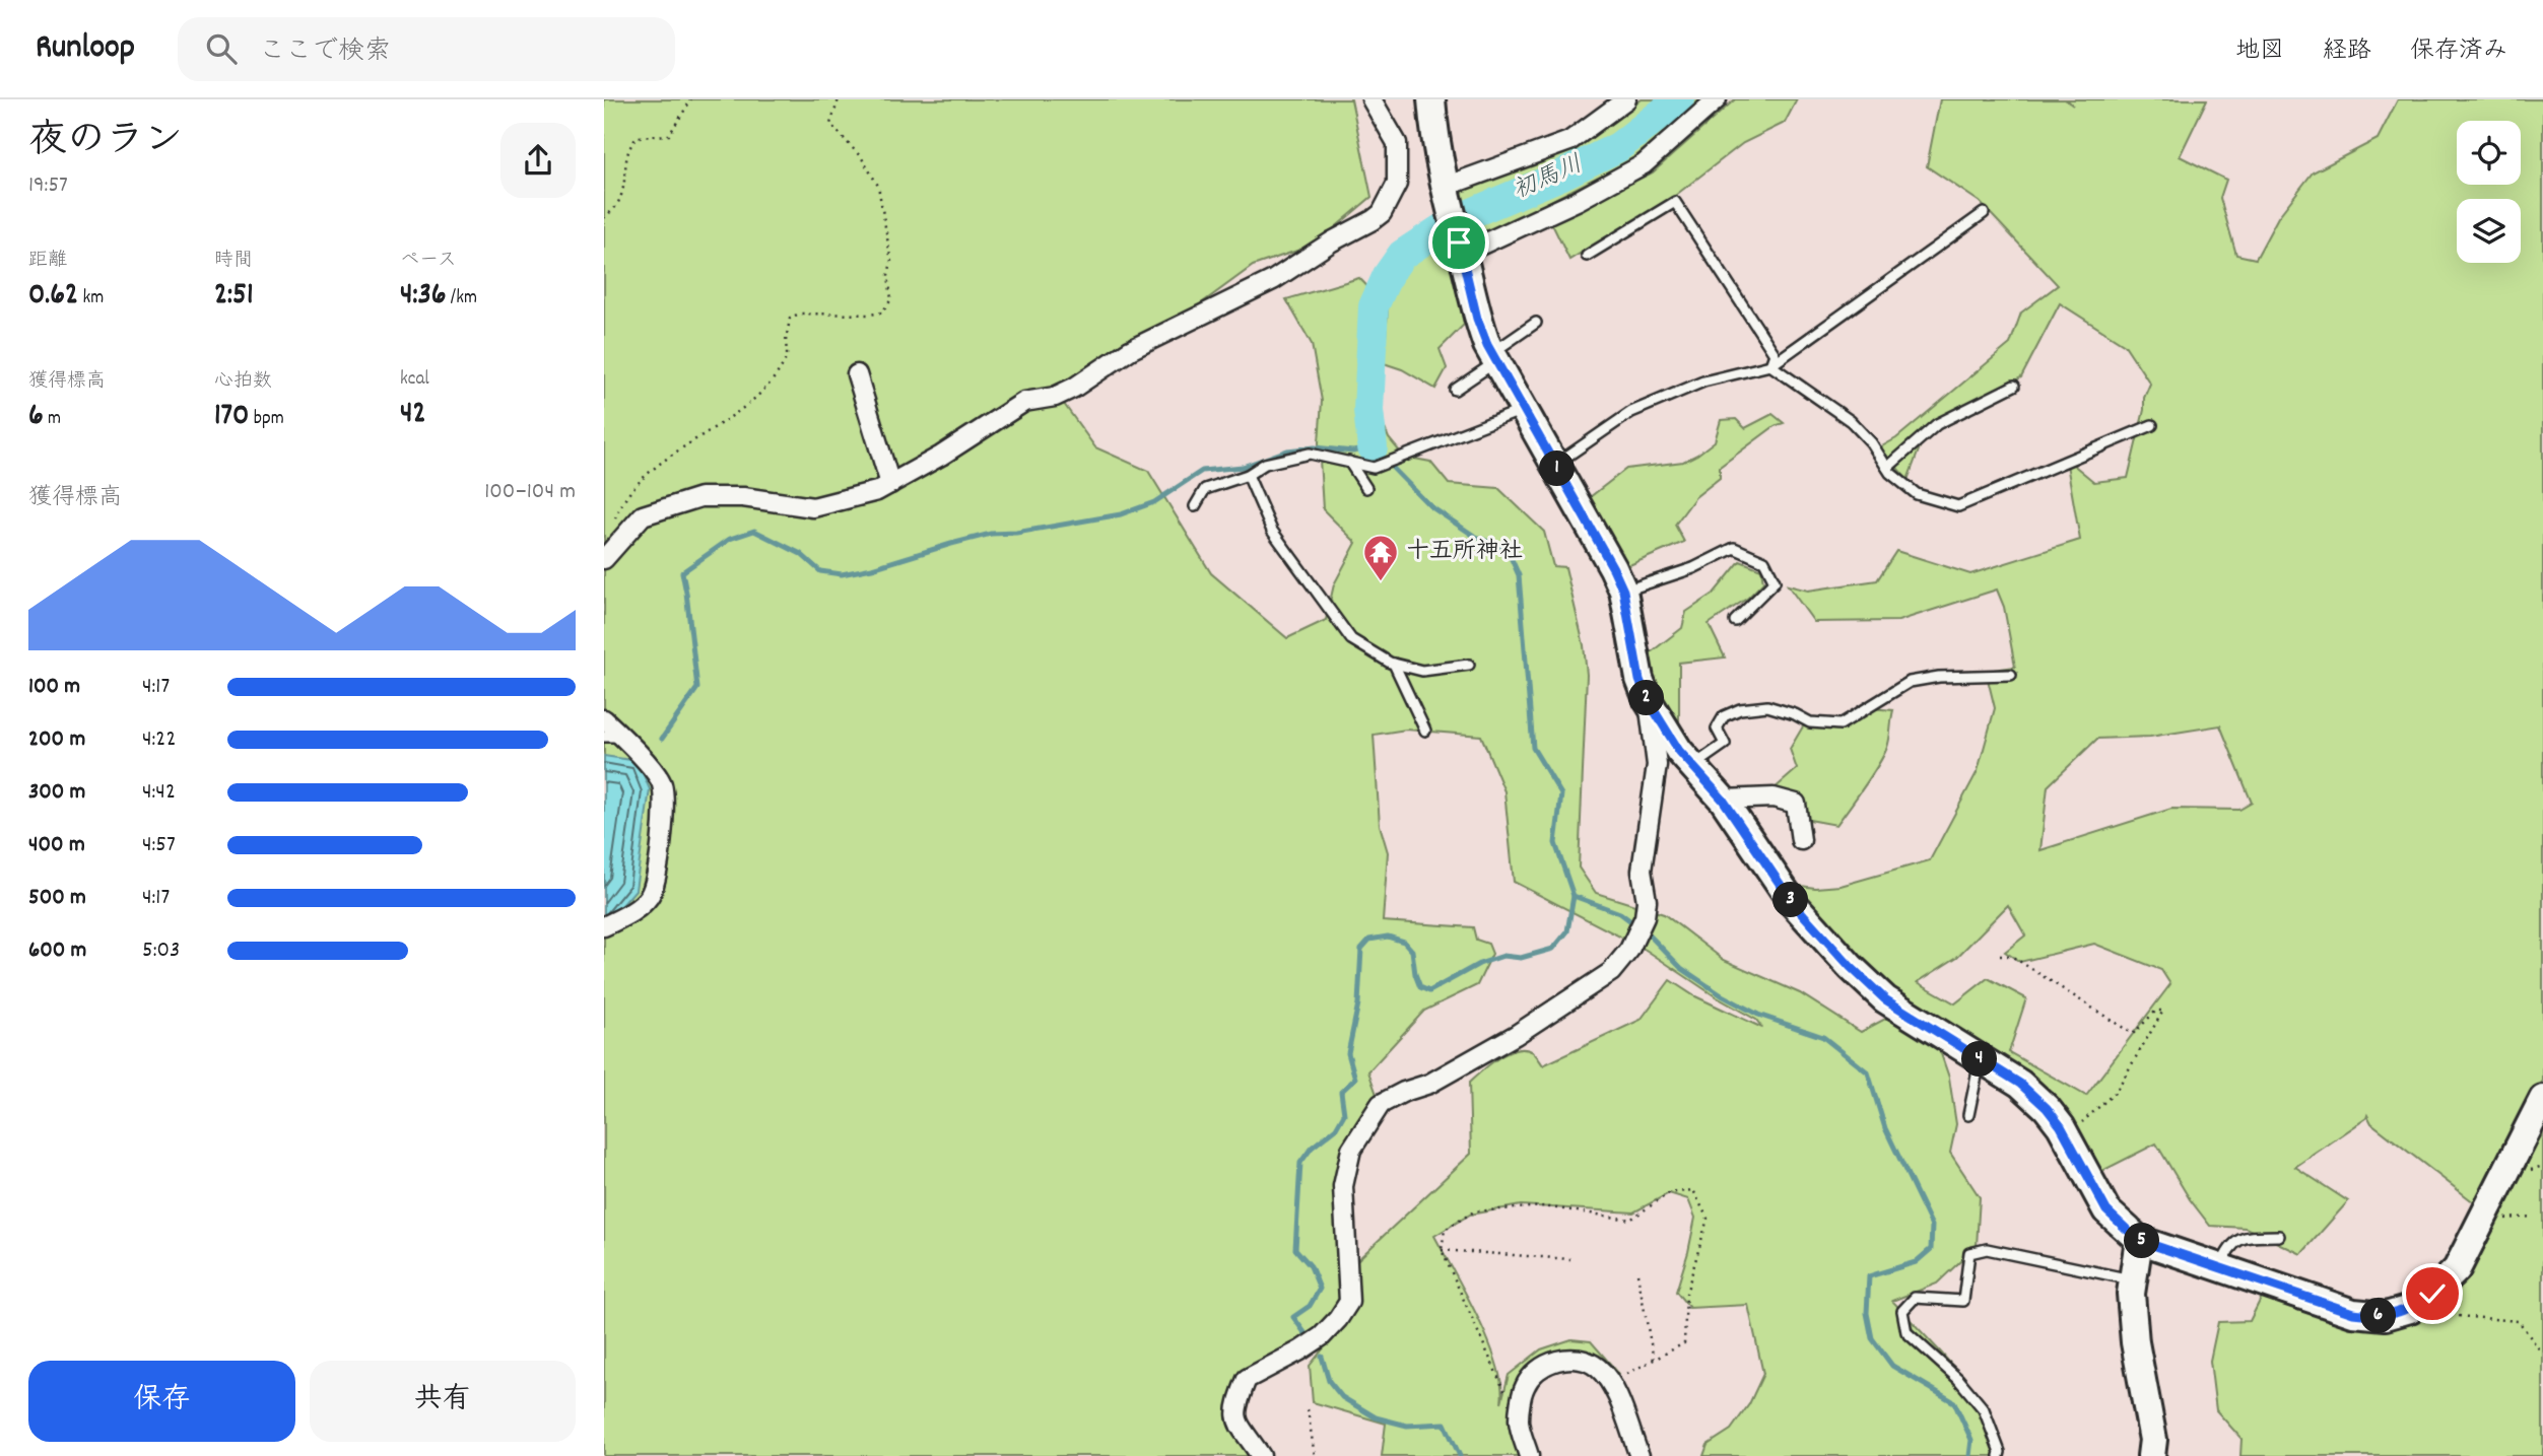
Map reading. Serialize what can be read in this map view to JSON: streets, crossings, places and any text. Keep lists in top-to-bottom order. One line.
{"water":["初馬川"],"places":{"temple":["十五所神社"]},"page":{"header":"Runloop","search":"ここで検索","nav":["地図","経路","保存済み"],"heading":["夜のラン","19:57"],"stats":[["距離","0.62 km"],["時間","2:51"],["ペース","4:36 /km"],["獲得標高","6 m"],["心拍数","170 bpm"],["kcal","42"]],"pins":["1","2","3","4","5","6"],"chart":["獲得標高","100–104 m"],"list":[{"name":"100 m","note":"4:17"},{"name":"200 m","note":"4:22"},{"name":"300 m","note":"4:42"},{"name":"400 m","note":"4:57"},{"name":"500 m","note":"4:17"},{"name":"600 m","note":"5:03"}],"buttons":["保存","共有"]}}
